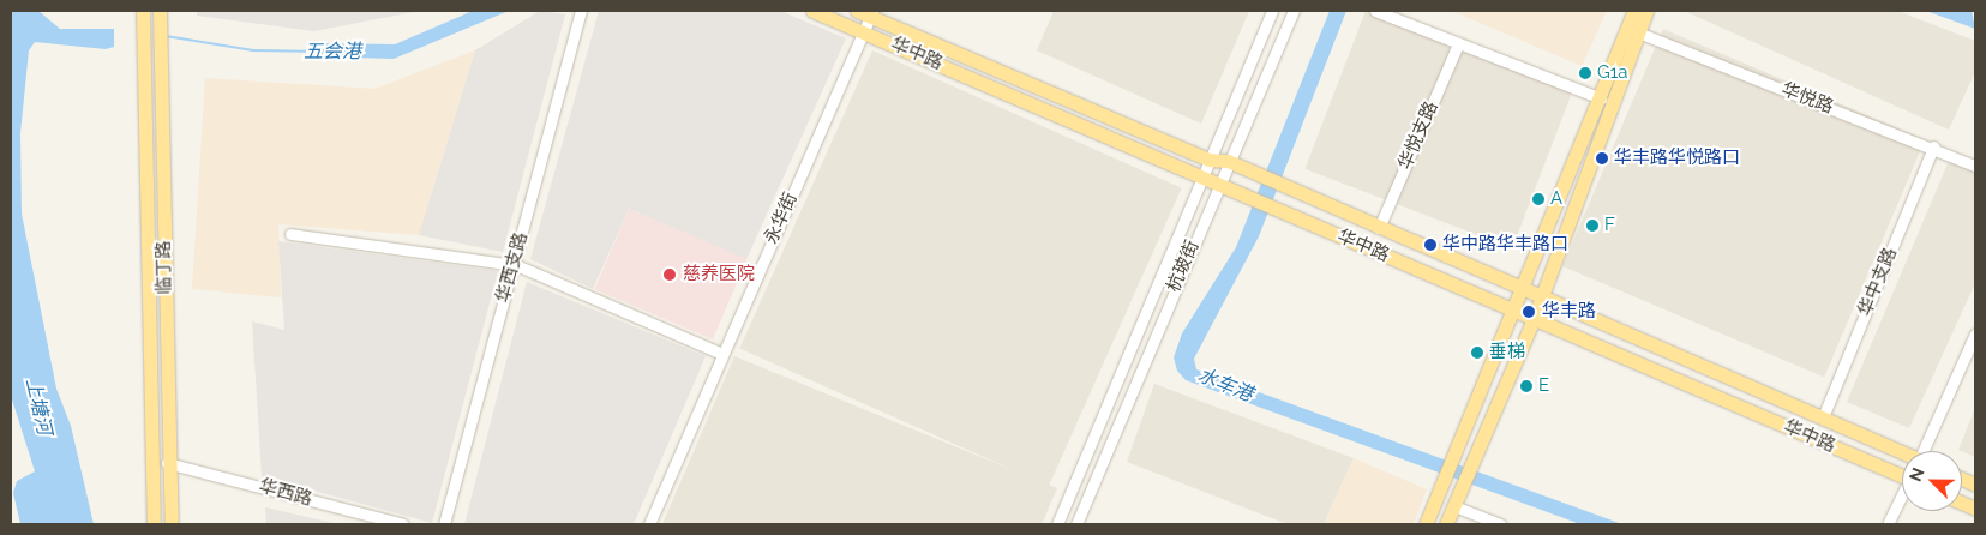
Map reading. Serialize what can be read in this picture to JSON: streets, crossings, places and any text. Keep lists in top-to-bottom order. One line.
{"streets":{"main road":["华中路","临丁路"],"street":["华悦路","华悦支路","永华街","杭玻街","华西支路","华中支路","华西路"]},"crossings":[["华中路","华悦支路"],["华中路","永华街"],["华中路","杭玻街"],["华中路","华中支路"],["华悦路","华中支路"],["临丁路","华西路"]],"water":["五会港","水车港","上塘河"],"places":["G1a","华丰路华悦路口","A","F","华中路华丰路口","慈养医院","华丰路","垂梯","E"],"north":"top left"}
